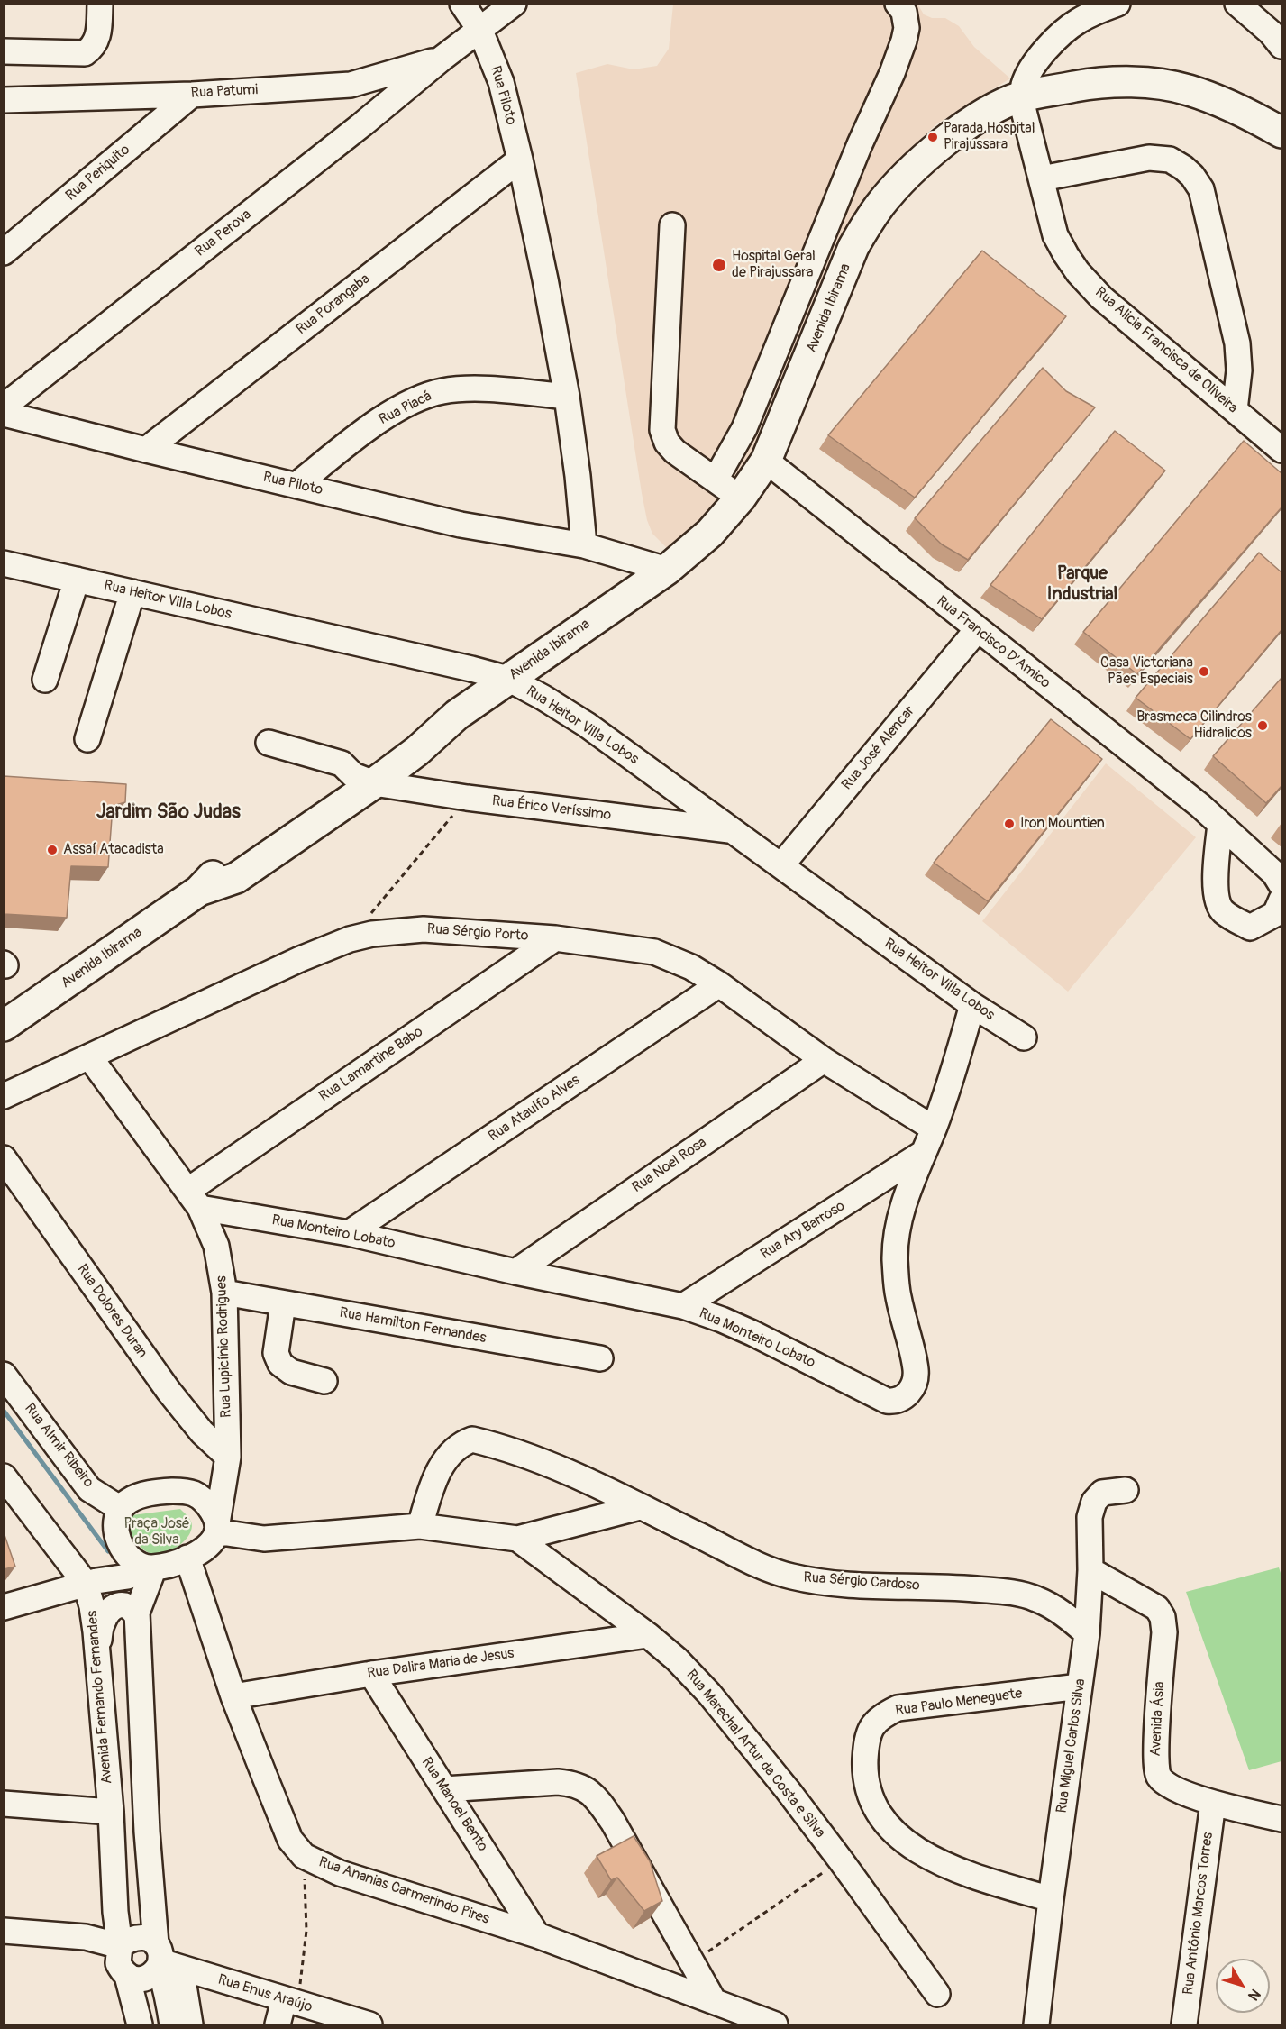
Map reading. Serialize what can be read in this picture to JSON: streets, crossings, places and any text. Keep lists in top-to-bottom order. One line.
{"streets":{"main road":["Avenida Ibirama"],"street":["Rua Patumi","Rua Piloto","Rua Periquito","Rua Perova","Rua Porangaba","Rua Alicia Francisca de Oliveira","Rua Piacá","Rua Heitor Villa Lobos","Rua Francisco D'Amico","Rua José Alencar","Rua Érico Veríssimo","Rua Sérgio Porto","Rua Lamartine Babo","Rua Ataulfo Alves","Rua Noel Rosa","Rua Ary Barroso","Rua Monteiro Lobato","Rua Dolores Duran","Rua Hamilton Fernandes","Rua Lupicínio Rodrigues","Rua Almir Ribeiro","Rua Sérgio Cardoso","Rua Dalira Maria de Jesus","Avenida Fernando Fernandes","Rua Paulo Meneguete","Avenida Ásia","Rua Miguel Carlos Silva","Rua Marechal Artur da Costa e Silva","Rua Manoel Bento","Rua Ananias Carmerindo Pires","Rua Antônio Marcos Torres","Rua Enus Araújo"]},"crossings":[["Rua Patumi","Rua Periquito"],["Rua Patumi","Rua Perova"],["Rua Piloto","Rua Perova"],["Rua Piloto","Rua Porangaba"],["Rua Piloto","Avenida Ibirama"],["Rua Piloto","Rua Piacá"],["Avenida Ibirama","Rua Alicia Francisca de Oliveira"],["Avenida Ibirama","Rua Heitor Villa Lobos"],["Avenida Ibirama","Rua Francisco D'Amico"],["Avenida Ibirama","Rua Érico Veríssimo"],["Rua Heitor Villa Lobos","Rua José Alencar"],["Rua Heitor Villa Lobos","Rua Érico Veríssimo"],["Rua Heitor Villa Lobos","Rua Monteiro Lobato"],["Rua Francisco D'Amico","Rua José Alencar"],["Rua Sérgio Porto","Rua Lamartine Babo"],["Rua Sérgio Porto","Rua Ataulfo Alves"],["Rua Sérgio Porto","Rua Noel Rosa"],["Rua Sérgio Porto","Rua Monteiro Lobato"],["Rua Sérgio Porto","Rua Lupicínio Rodrigues"],["Rua Lamartine Babo","Rua Monteiro Lobato"],["Rua Lamartine Babo","Rua Lupicínio Rodrigues"],["Rua Ataulfo Alves","Rua Monteiro Lobato"],["Rua Noel Rosa","Rua Monteiro Lobato"],["Rua Ary Barroso","Rua Monteiro Lobato"],["Rua Monteiro Lobato","Rua Lupicínio Rodrigues"],["Rua Dolores Duran","Rua Lupicínio Rodrigues"],["Rua Hamilton Fernandes","Rua Lupicínio Rodrigues"],["Rua Lupicínio Rodrigues","Rua Almir Ribeiro"],["Rua Lupicínio Rodrigues","Rua Marechal Artur da Costa e Silva"],["Rua Lupicínio Rodrigues","Rua Ananias Carmerindo Pires"],["Rua Almir Ribeiro","Rua Marechal Artur da Costa e Silva"],["Rua Almir Ribeiro","Rua Ananias Carmerindo Pires"],["Rua Sérgio Cardoso","Rua Miguel Carlos Silva"],["Rua Sérgio Cardoso","Rua Marechal Artur da Costa e Silva"],["Rua Dalira Maria de Jesus","Rua Marechal Artur da Costa e Silva"],["Rua Dalira Maria de Jesus","Rua Manoel Bento"],["Rua Dalira Maria de Jesus","Rua Ananias Carmerindo Pires"],["Avenida Fernando Fernandes","Rua Enus Araújo"],["Rua Paulo Meneguete","Rua Miguel Carlos Silva"],["Avenida Ásia","Rua Miguel Carlos Silva"],["Avenida Ásia","Rua Antônio Marcos Torres"],["Rua Marechal Artur da Costa e Silva","Rua Ananias Carmerindo Pires"],["Rua Manoel Bento","Rua Ananias Carmerindo Pires"]],"districts":["Parque Industrial","Jardim São Judas"],"parks":["Praça José da Silva"],"places":["Parada Hospital Pirajussara","Hospital Geral de Pirajussara","Casa Victoriana Pães Especiais","Brasmeca Cilindros Hidralicos","Iron Mountien","Assaí Atacadista"],"north":"bottom right"}
